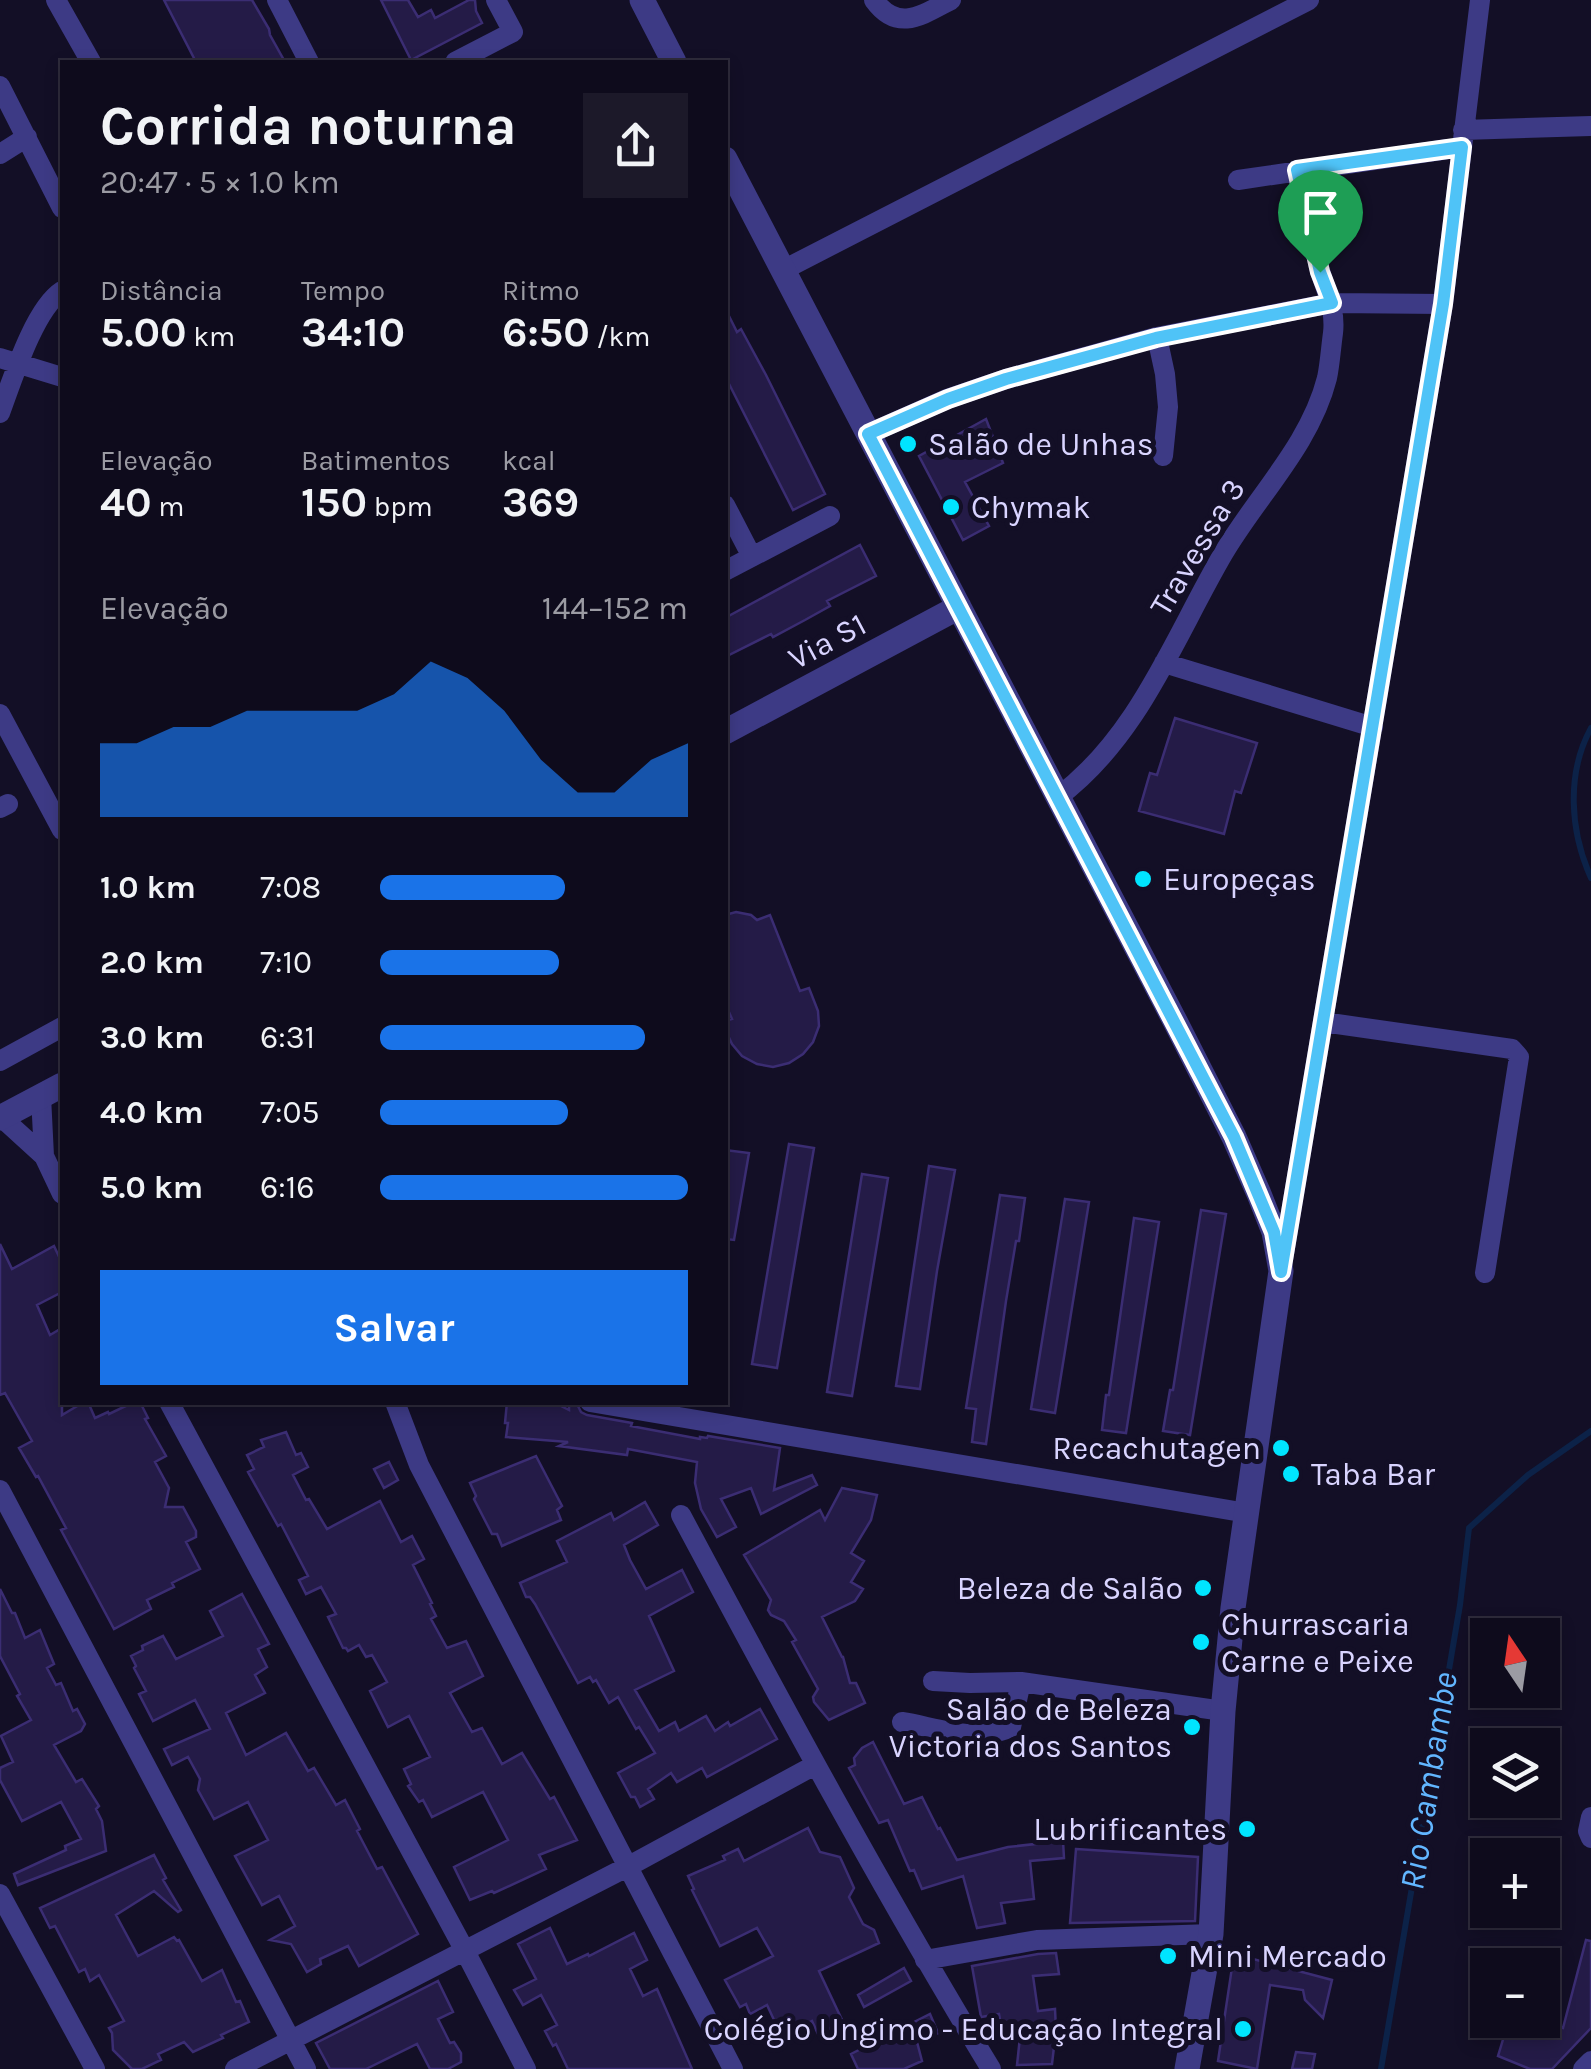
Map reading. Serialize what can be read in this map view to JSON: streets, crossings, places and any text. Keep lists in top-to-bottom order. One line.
{"streets":{"street":["Travessa 3","Via S1"]},"water":["Rio Cambambe"],"places":["Salão de Unhas","Chymak","Europeças","Recachutagen","Taba Bar","Beleza de Salão","Churrascaria Carne e Peixe","Salão de Beleza Victoria dos Santos","Lubrificantes","Mini Mercado","Colégio Ungimo - Educação Integral"],"north":"top","page":{"heading":["Corrida noturna","20:47 · 5 × 1.0 km"],"stats":[["Distância","5.00 km"],["Tempo","34:10"],["Ritmo","6:50 /km"],["Elevação","40 m"],["Batimentos","150 bpm"],["kcal","369"]],"chart":["Elevação","144–152 m"],"list":[{"name":"1.0 km","note":"7:08"},{"name":"2.0 km","note":"7:10"},{"name":"3.0 km","note":"6:31"},{"name":"4.0 km","note":"7:05"},{"name":"5.0 km","note":"6:16"}],"buttons":"Salvar","map_buttons":["+","−"]}}
